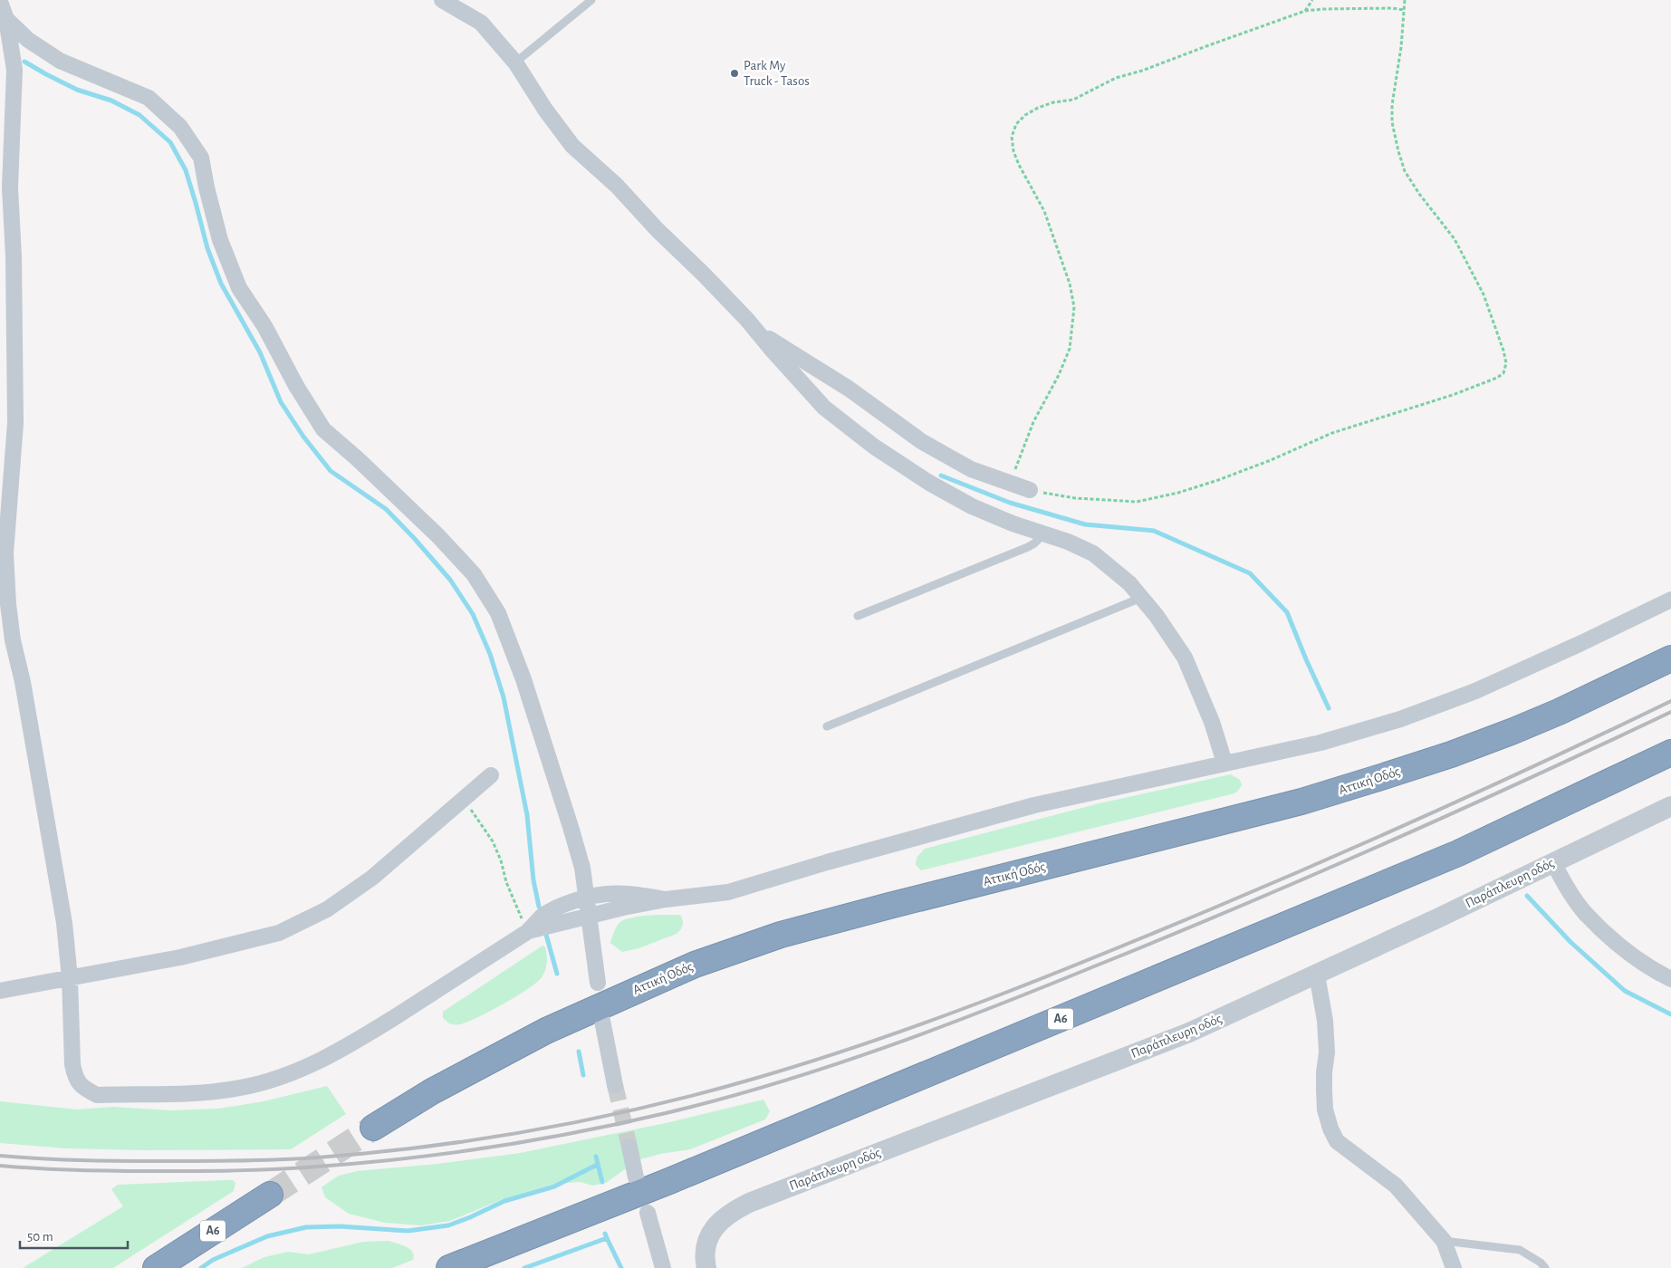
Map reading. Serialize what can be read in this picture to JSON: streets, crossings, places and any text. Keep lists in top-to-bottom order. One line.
{"streets":{"highway":["Αττική Οδός","Α6"],"street":["Παράπλευρη οδός"]},"places":["Park My Truck - Tasos"],"scale_bar":"50 m"}
